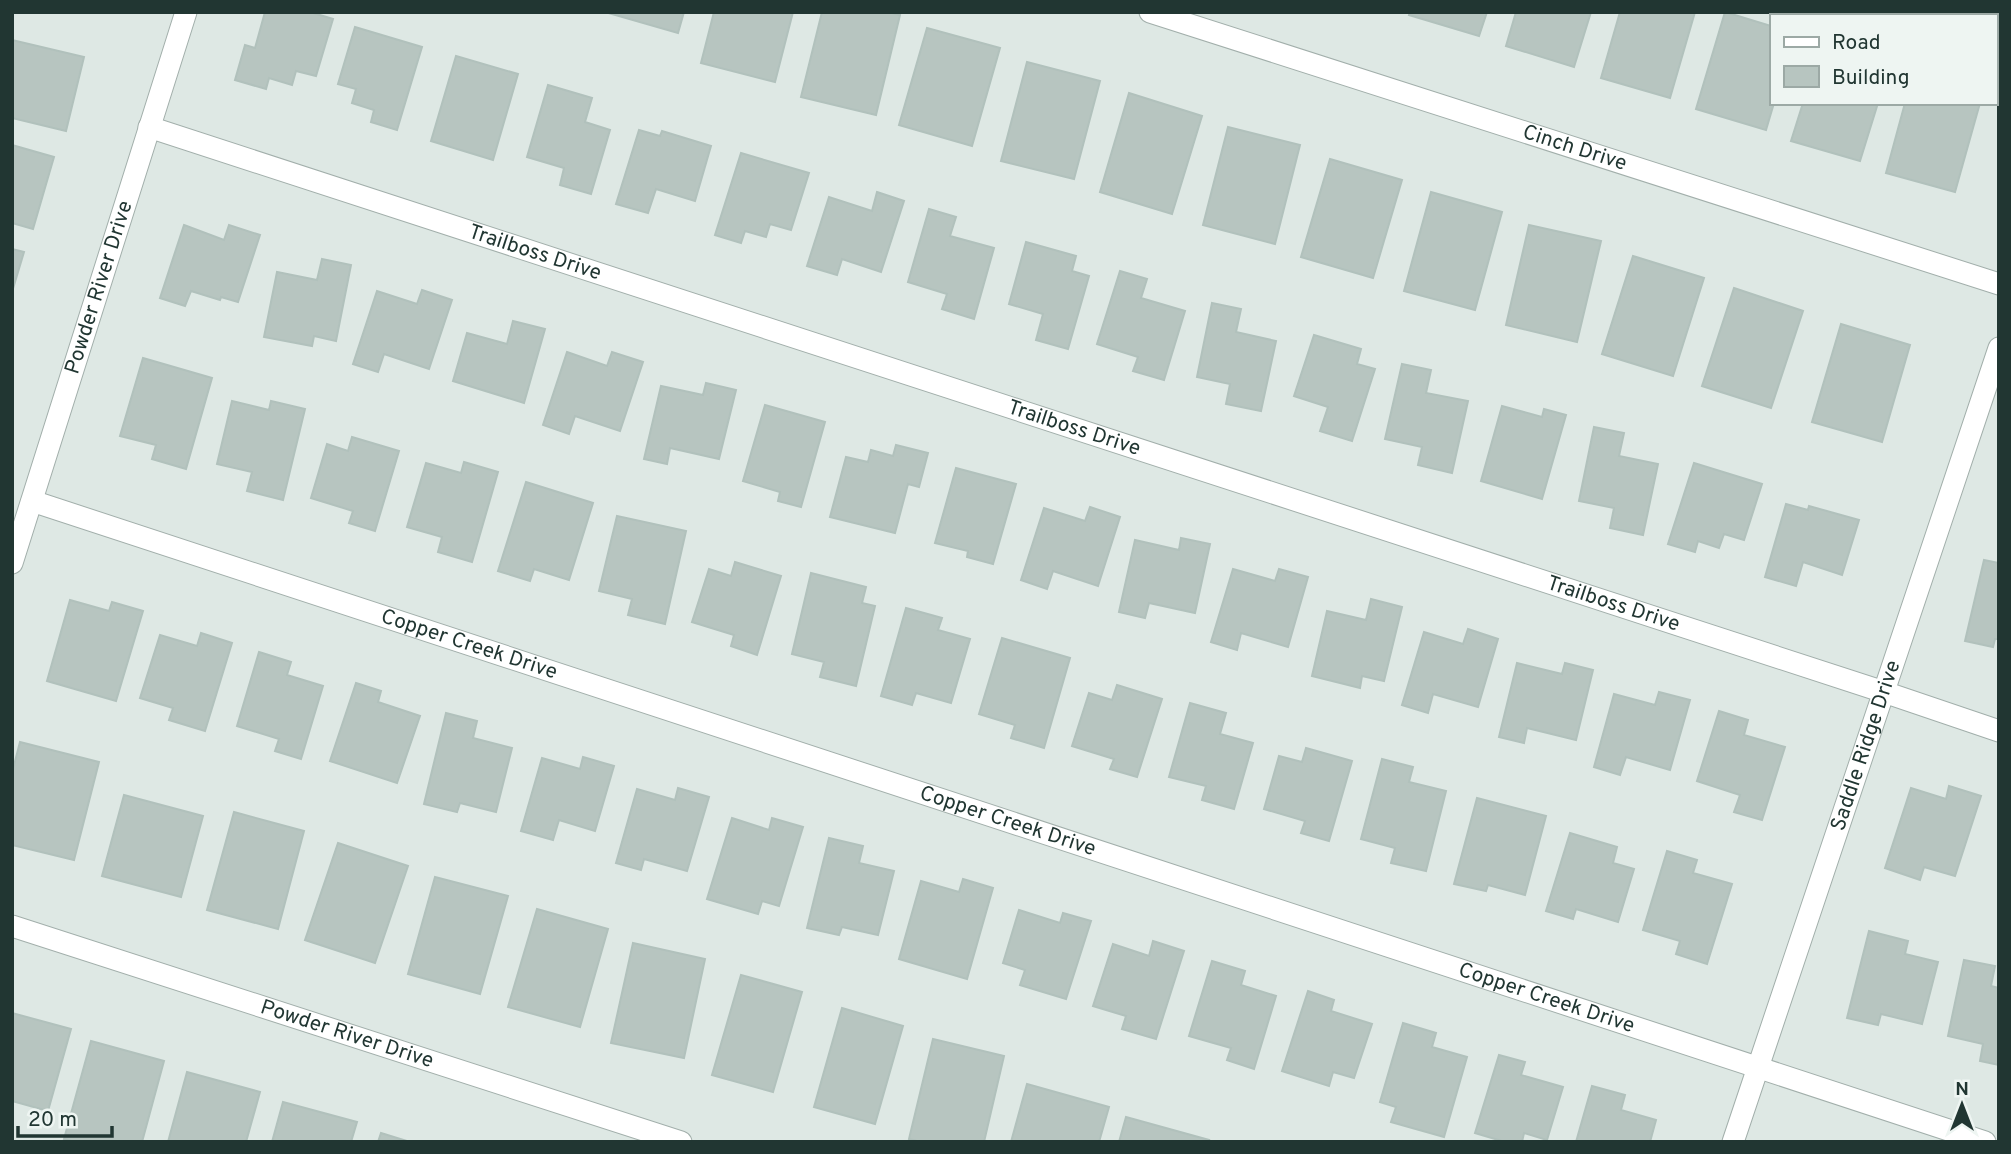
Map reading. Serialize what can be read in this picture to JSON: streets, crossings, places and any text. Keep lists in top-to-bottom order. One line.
{"streets":{"street":["Cinch Drive","Trailboss Drive","Powder River Drive","Copper Creek Drive","Saddle Ridge Drive"]},"crossings":[["Trailboss Drive","Powder River Drive"],["Trailboss Drive","Saddle Ridge Drive"],["Powder River Drive","Copper Creek Drive"],["Copper Creek Drive","Saddle Ridge Drive"]],"legend":["Road","Building"],"scale_bar":"20 m","north":"top"}
